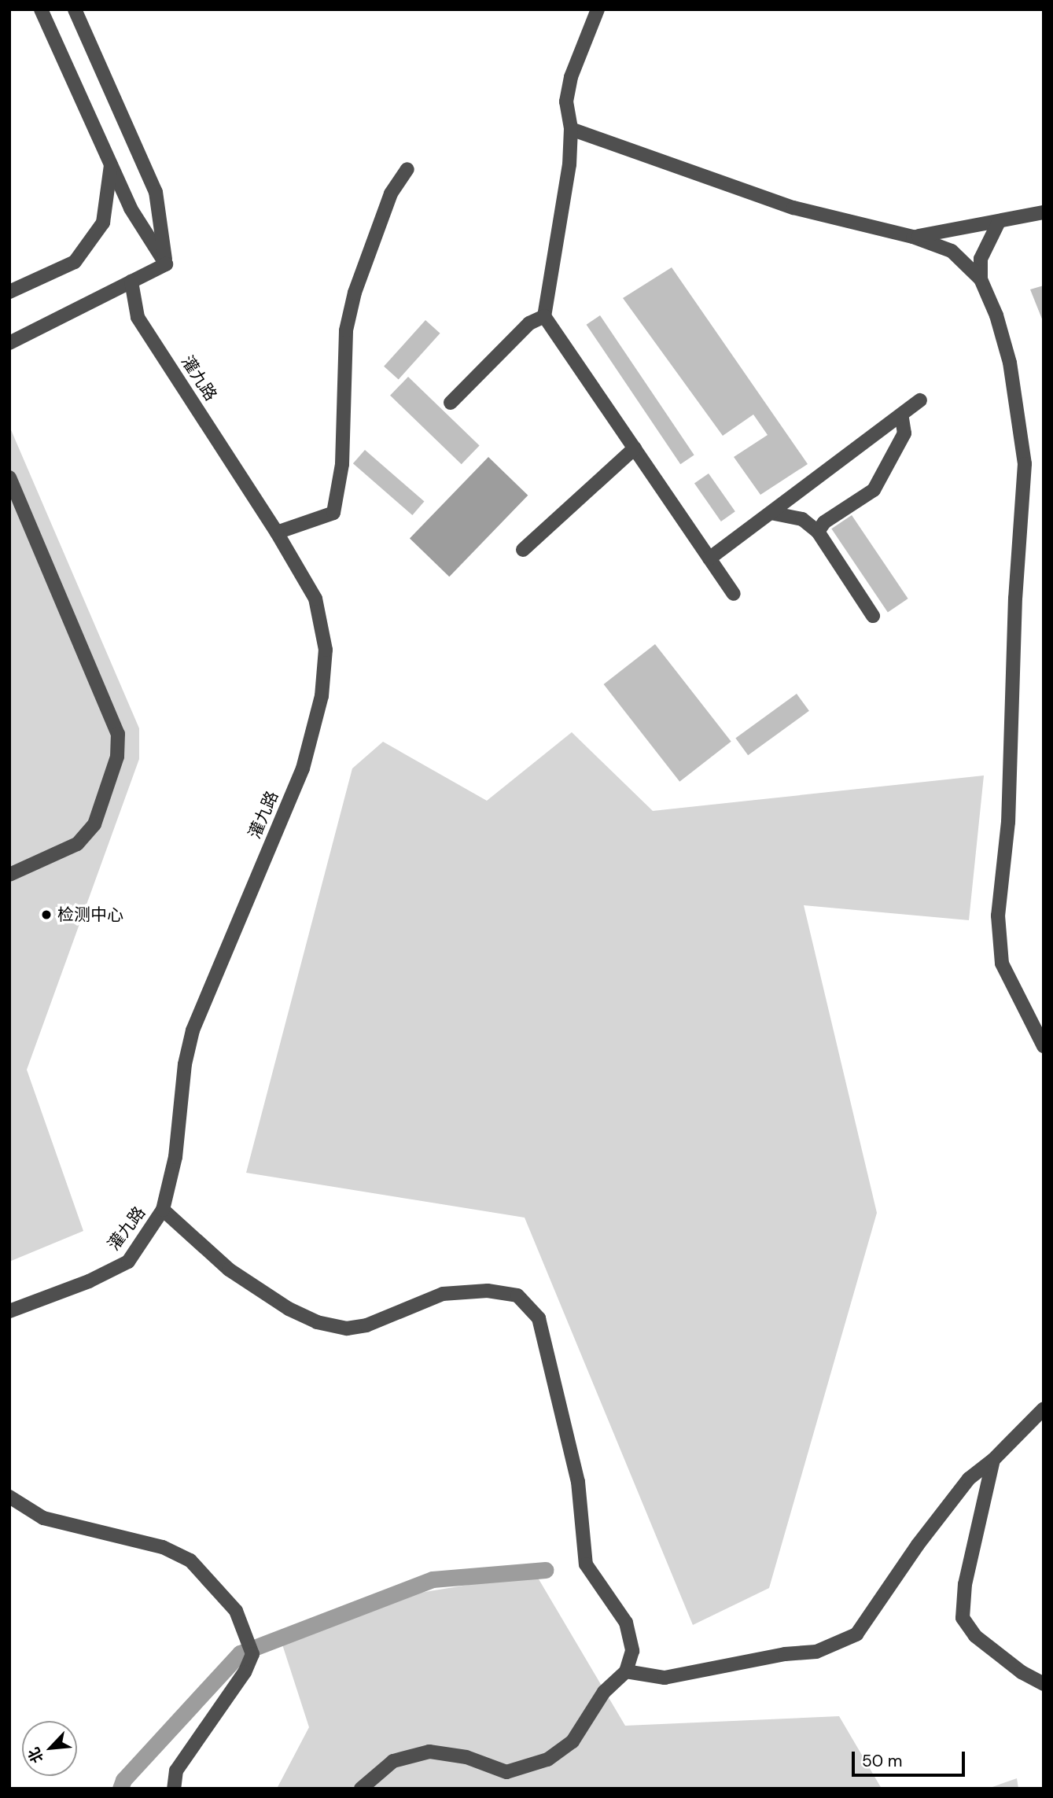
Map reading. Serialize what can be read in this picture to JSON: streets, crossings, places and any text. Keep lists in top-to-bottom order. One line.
{"streets":{"street":["灌九路"]},"places":["检测中心"],"scale_bar":"50 m","north":"bottom left"}
